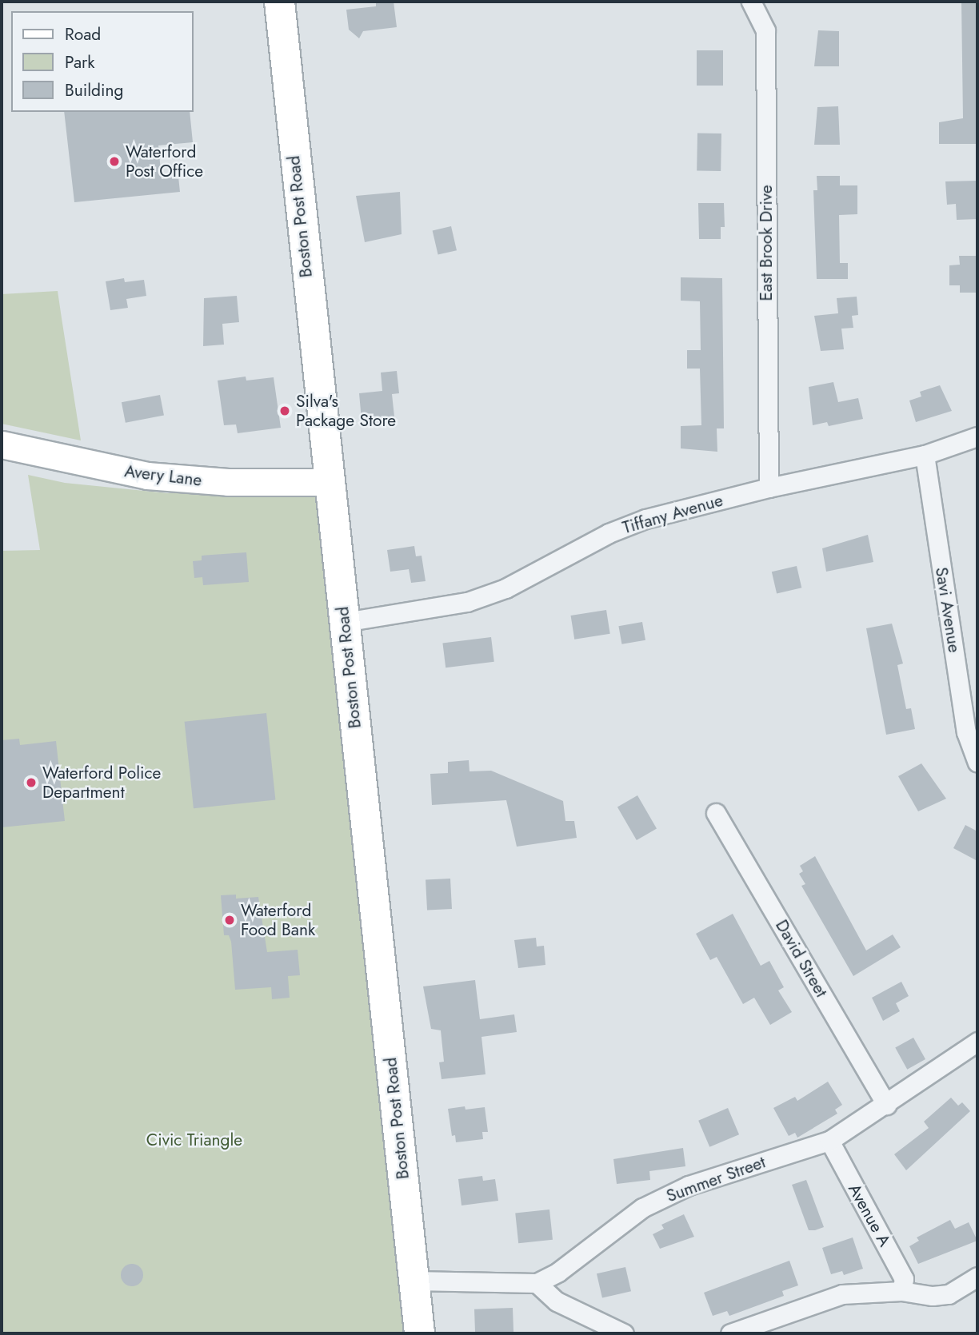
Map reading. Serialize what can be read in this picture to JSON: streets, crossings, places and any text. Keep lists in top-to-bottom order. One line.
{"streets":{"main road":["Boston Post Road"],"street":["East Brook Drive","Avery Lane","Tiffany Avenue","Savi Avenue","David Street","Summer Street","Avenue A"]},"crossings":[["Boston Post Road","Avery Lane"],["Boston Post Road","Tiffany Avenue"],["Boston Post Road","Summer Street"],["East Brook Drive","Tiffany Avenue"],["Tiffany Avenue","Savi Avenue"],["David Street","Summer Street"],["Summer Street","Avenue A"]],"parks":["Civic Triangle"],"places":["Waterford Post Office","Silva's Package Store","Waterford Police Department","Waterford Food Bank"],"legend":["Road","Park","Building"]}
